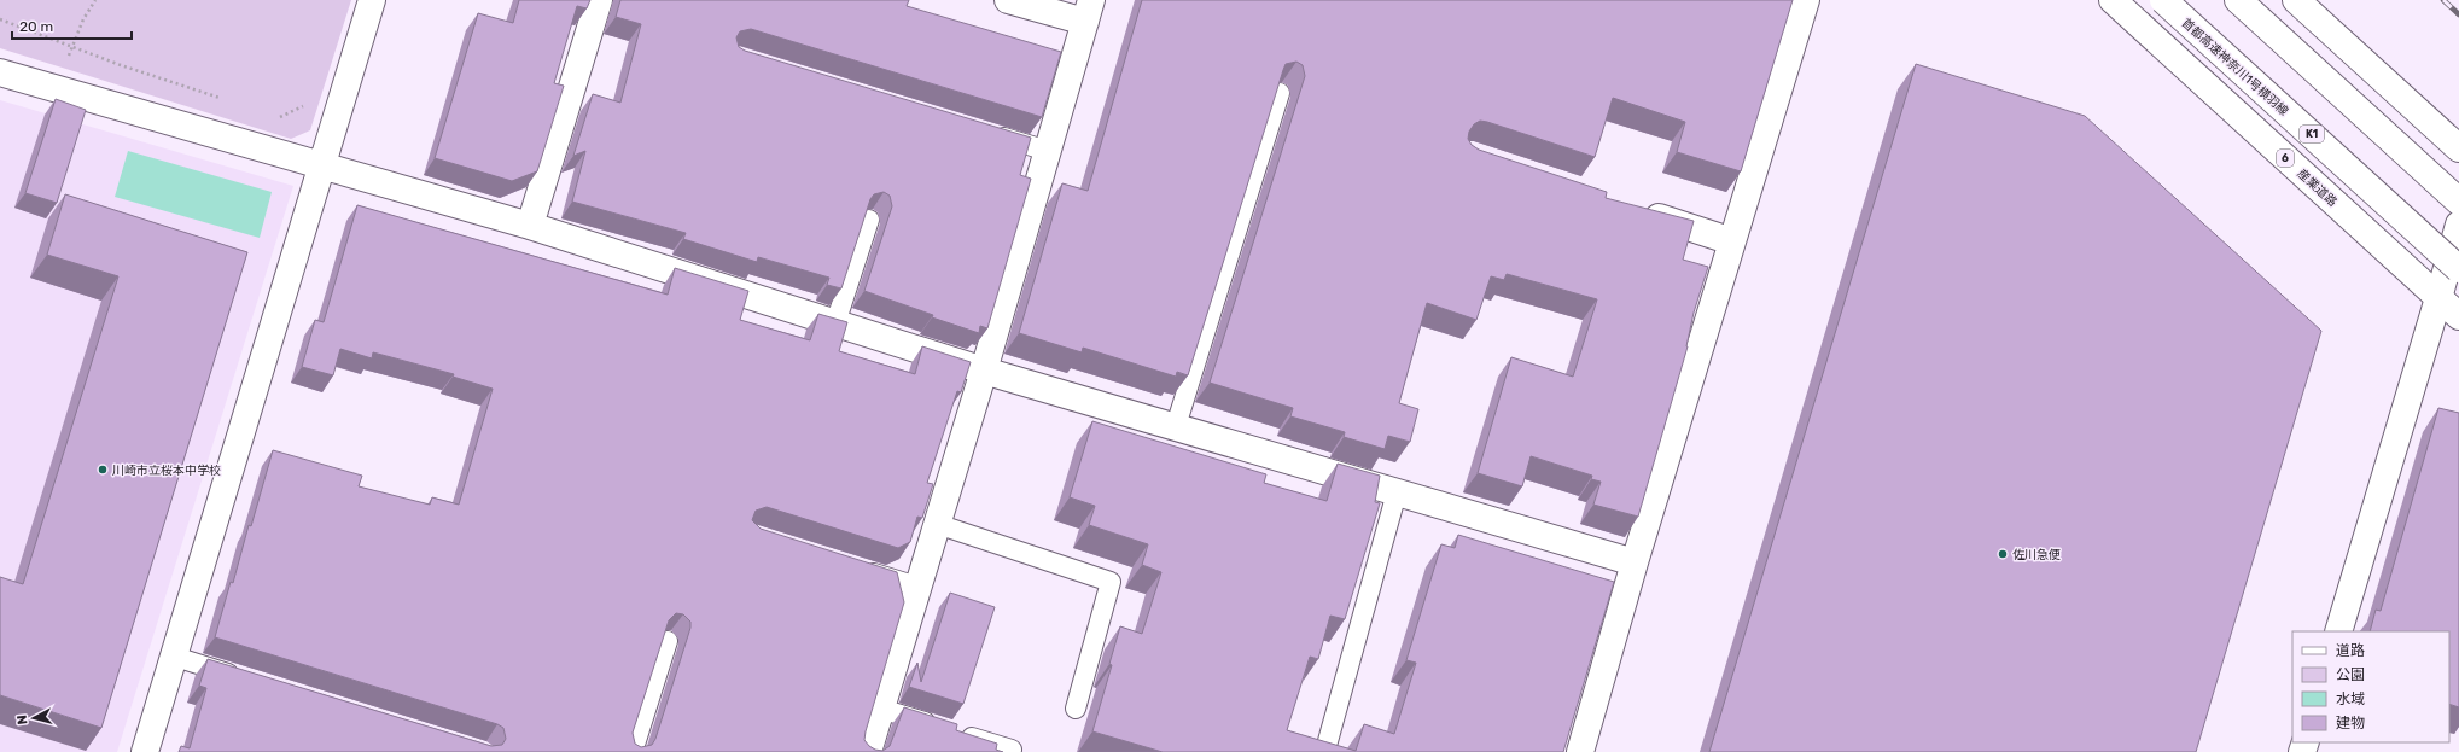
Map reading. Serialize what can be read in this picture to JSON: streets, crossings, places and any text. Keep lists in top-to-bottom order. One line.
{"streets":{"main road":["首都高速神奈川1号横羽線","K1","6","産業道路"]},"places":["川崎市立桜本中学校","佐川急便"],"legend":["道路","公園","水域","建物"],"scale_bar":"20 m","north":"left"}
